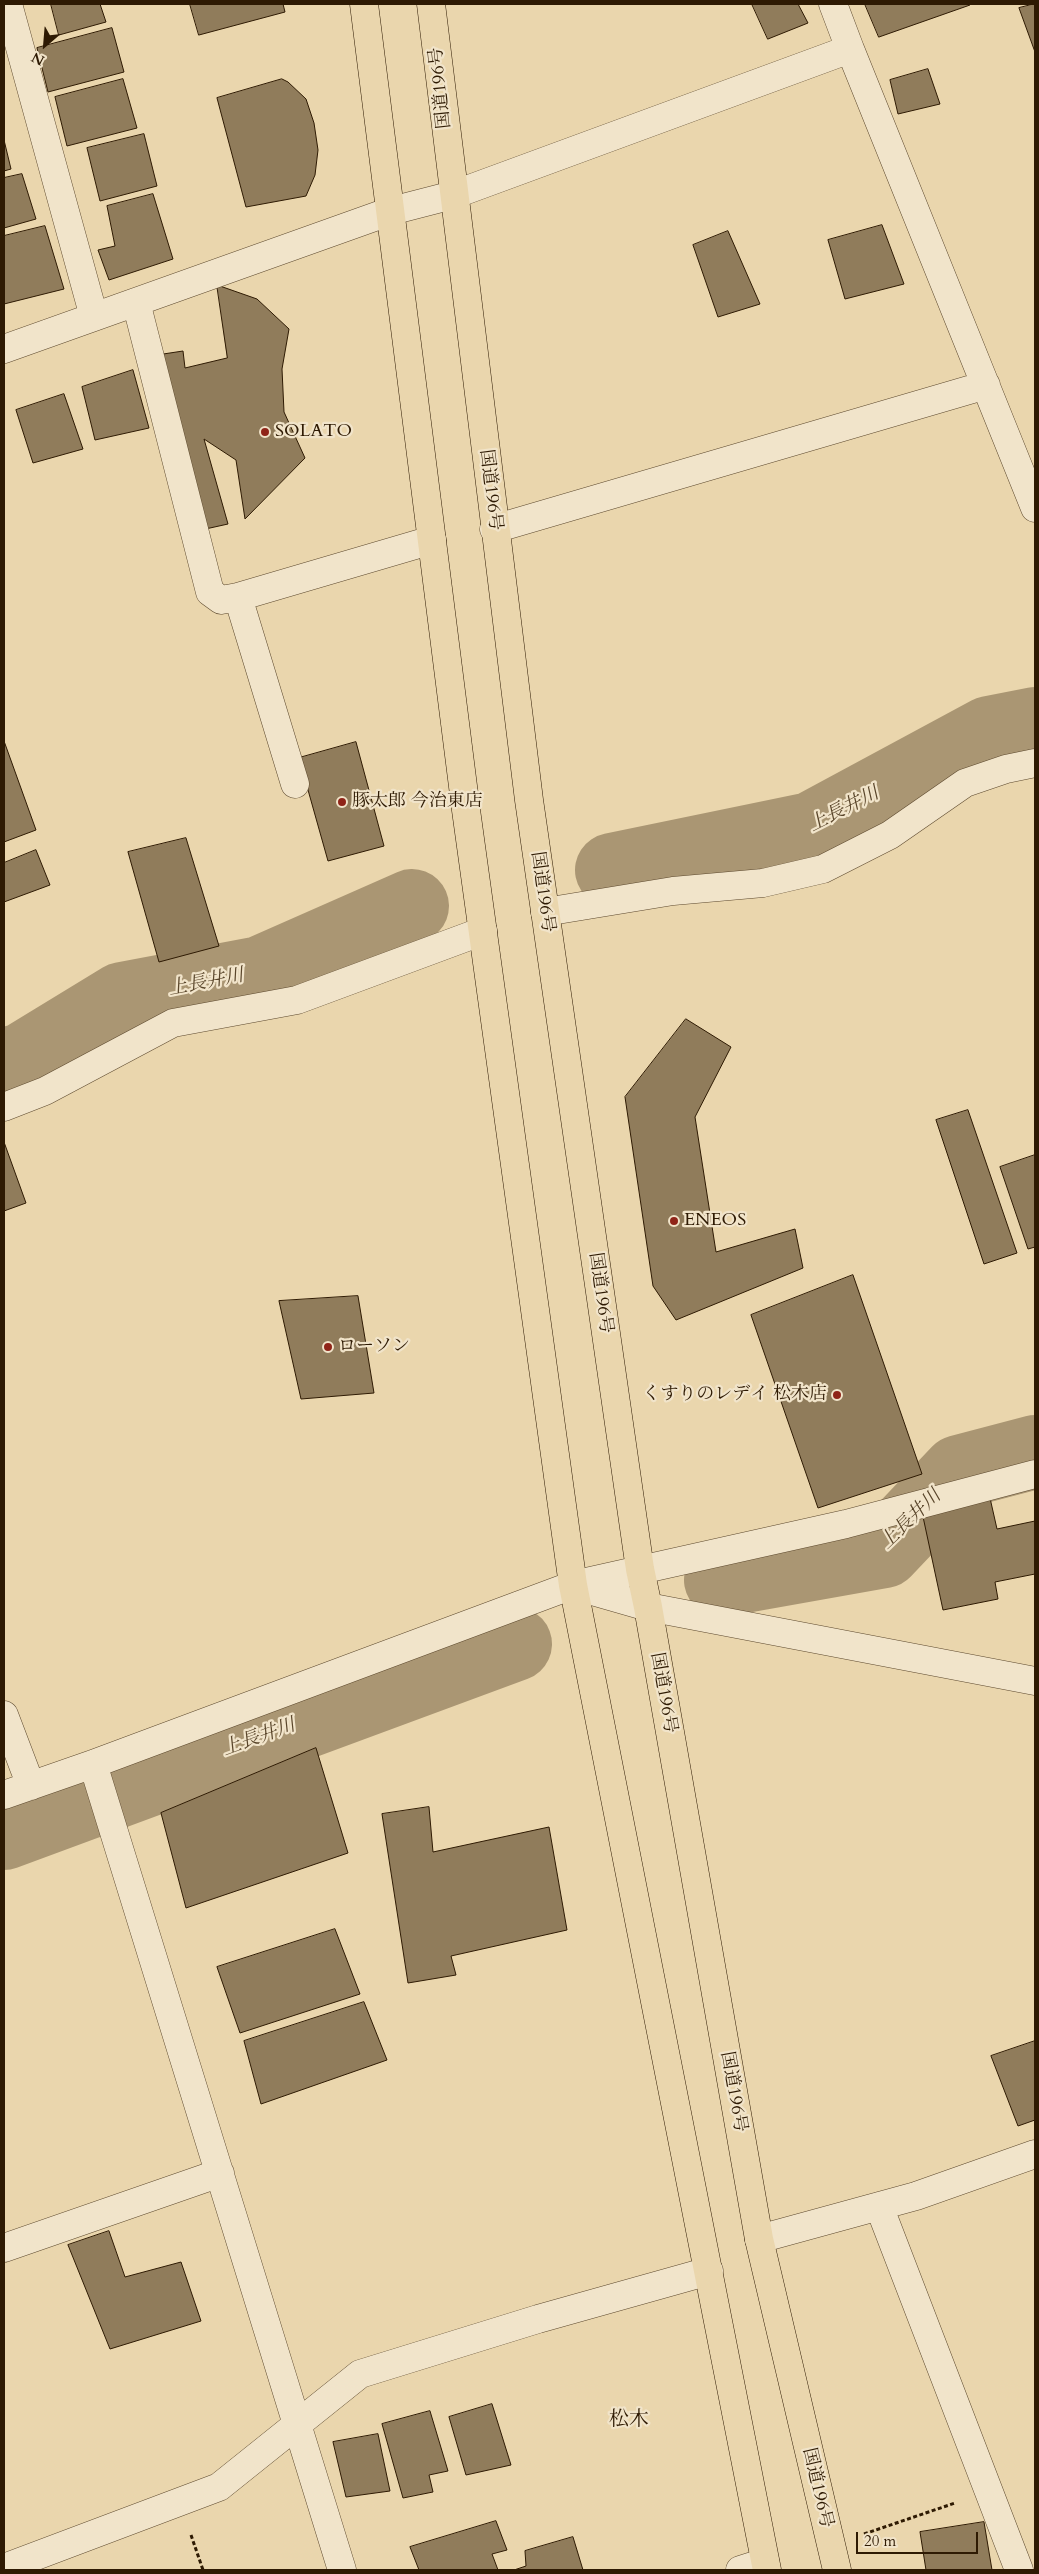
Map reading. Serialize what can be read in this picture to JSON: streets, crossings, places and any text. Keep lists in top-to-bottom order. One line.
{"streets":{"highway":["国道196号"]},"districts":["松木"],"water":["上長井川"],"places":["SOLATO","豚太郎 今治東店","ENEOS","ローソン","くすりのレデイ 松木店"],"scale_bar":"20 m","north":"bottom left"}
